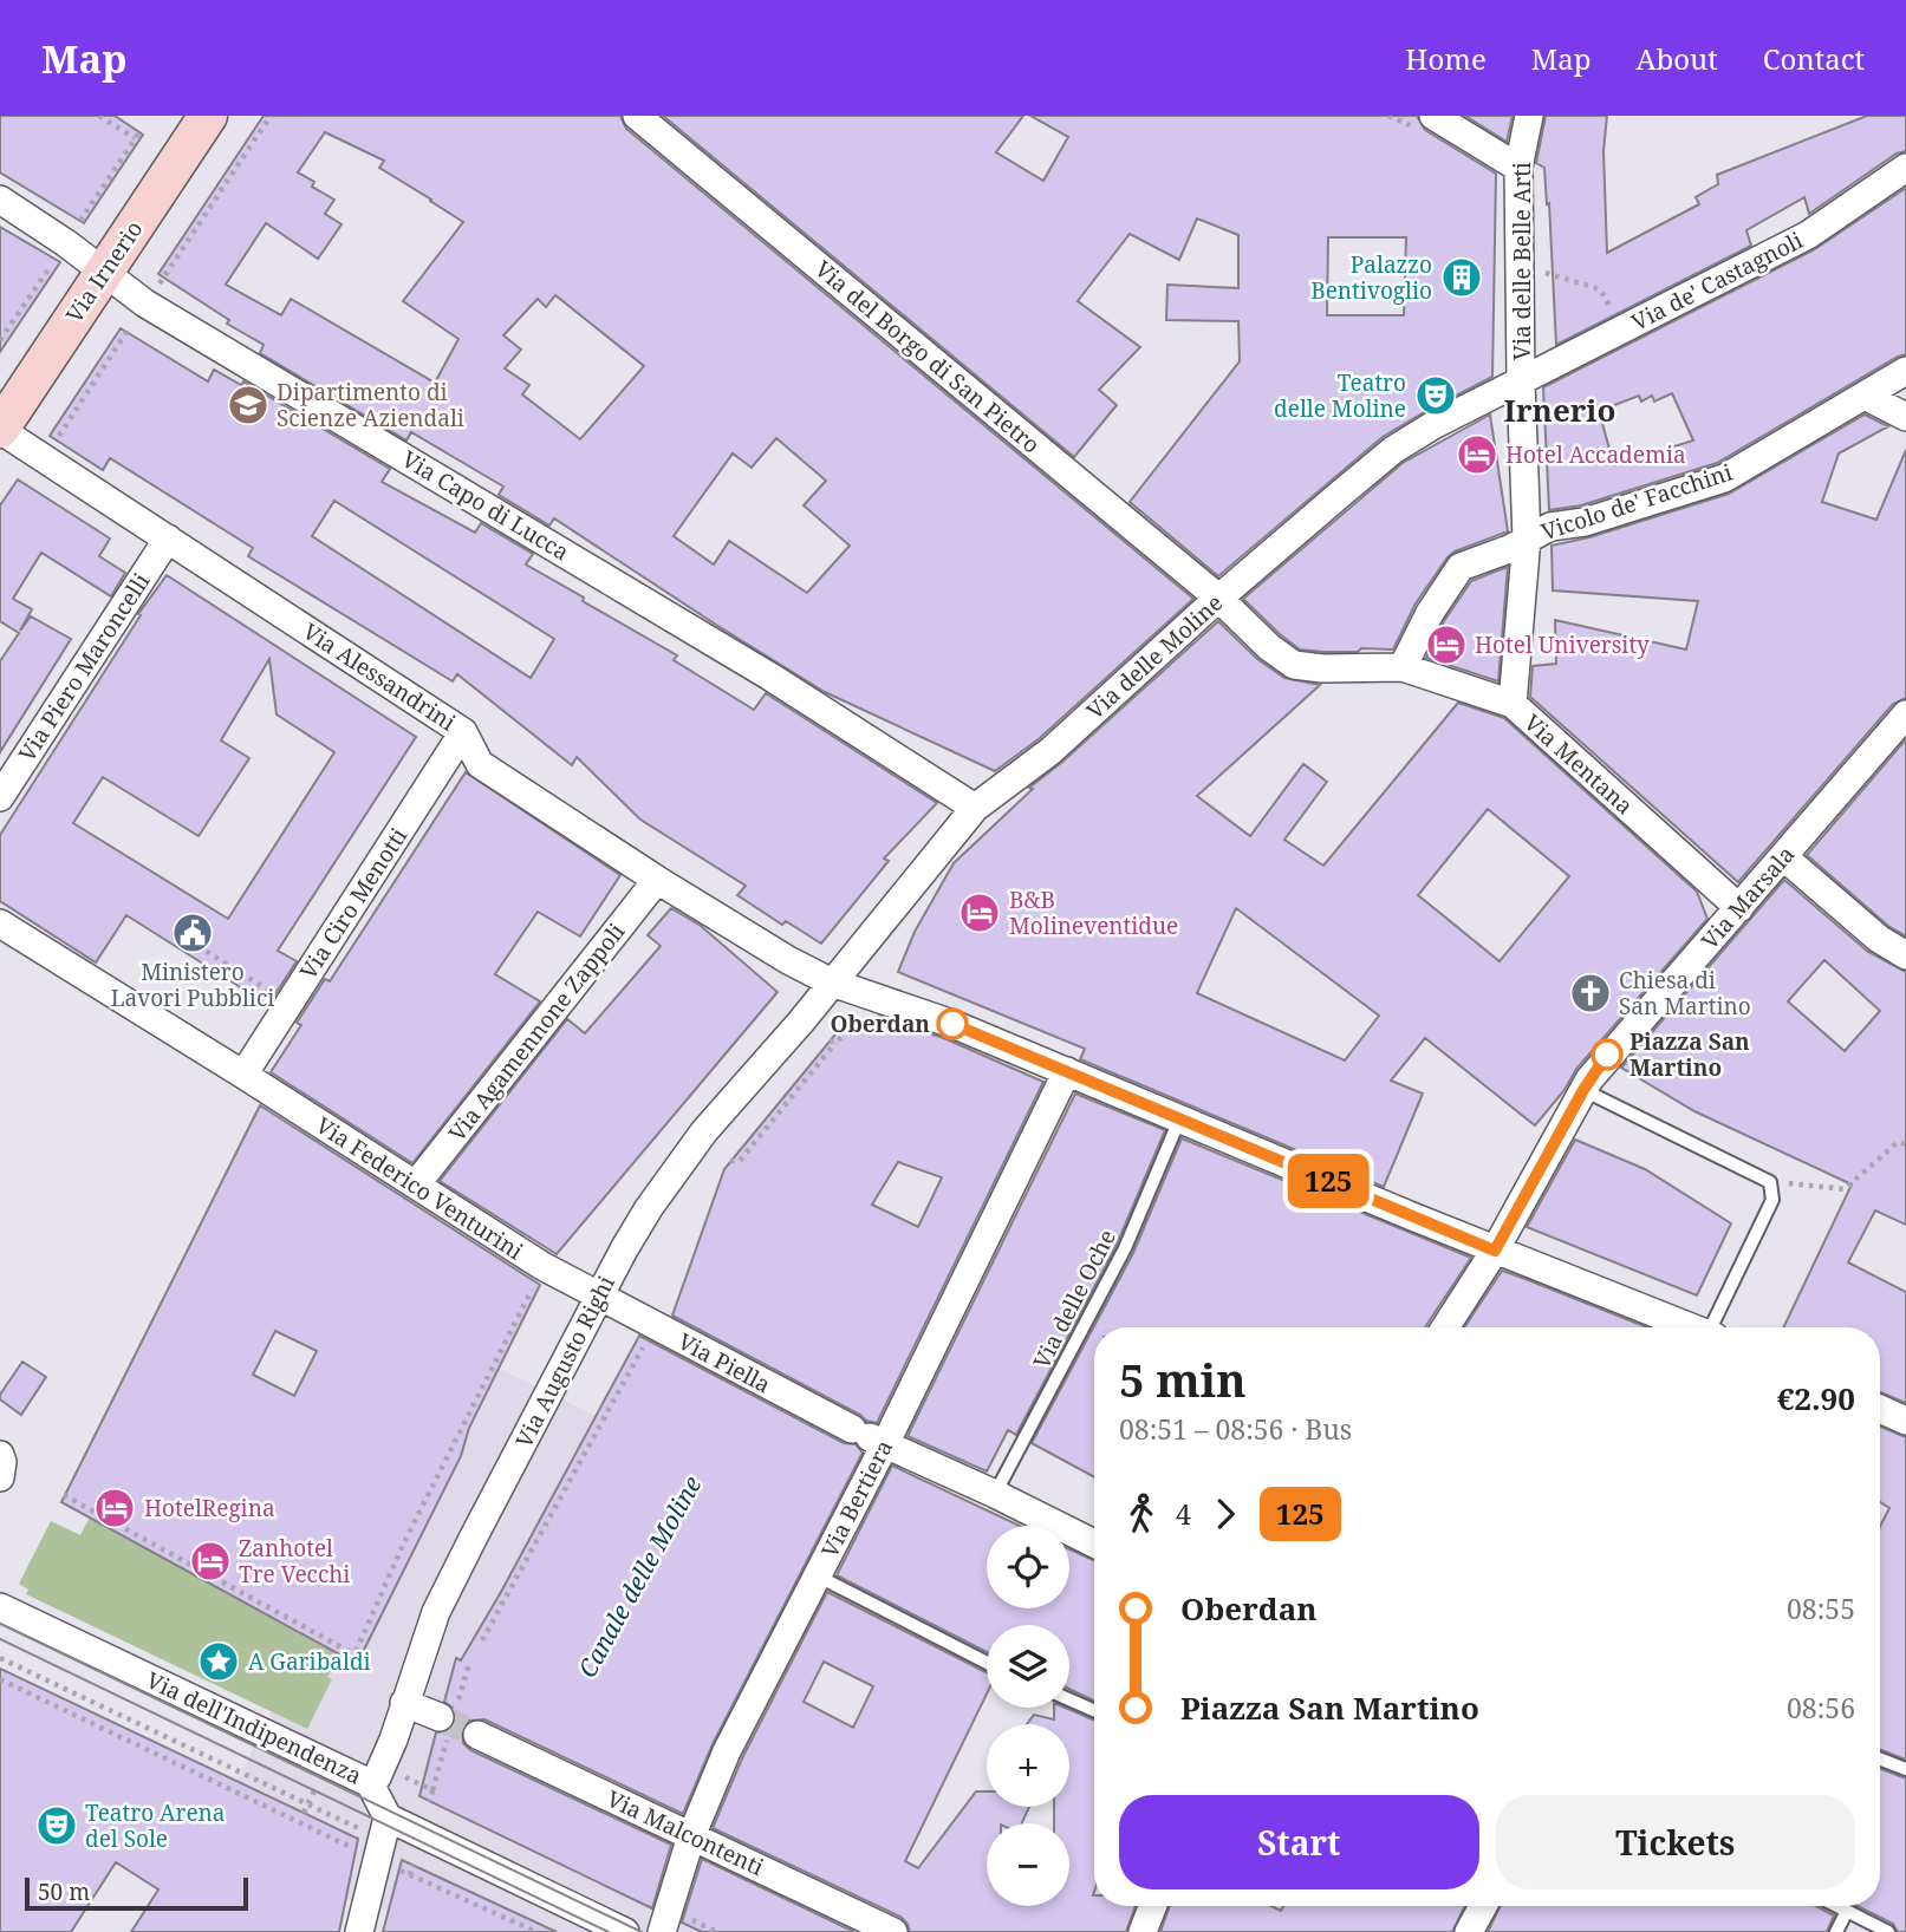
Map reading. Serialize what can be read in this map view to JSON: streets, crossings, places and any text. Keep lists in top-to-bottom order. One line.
{"streets":{"street":["Via delle Belle Arti","Via Irnerio","Via de' Castagnoli","Via del Borgo di San Pietro","Vicolo de' Facchini","Via Capo di Lucca","Via delle Moline","Via Piero Maroncelli","Via Alessandrini","Via Mentana","Via Marsala","Via Ciro Menotti","Via Agamennone Zappoli","Via Federico Venturini","Via Augusto Righi","Via Piella","Via Bertiera","Via dell'Indipendenza","Via Malcontenti"],"lane":["Via delle Oche"]},"crossings":[["Via delle Belle Arti","Via de' Castagnoli"],["Via delle Belle Arti","Vicolo de' Facchini"],["Via delle Belle Arti","Via delle Moline"],["Via delle Belle Arti","Via Mentana"],["Via Irnerio","Via Capo di Lucca"],["Via Irnerio","Via Alessandrini"],["Via de' Castagnoli","Via delle Moline"],["Via del Borgo di San Pietro","Via delle Moline"],["Via del Borgo di San Pietro","Via Mentana"],["Vicolo de' Facchini","Via Mentana"],["Via Capo di Lucca","Via delle Moline"],["Via delle Moline","Via Alessandrini"],["Via delle Moline","Via Mentana"],["Via delle Moline","Via Augusto Righi"],["Via Piero Maroncelli","Via Alessandrini"],["Via Alessandrini","Via Marsala"],["Via Alessandrini","Via Ciro Menotti"],["Via Alessandrini","Via Agamennone Zappoli"],["Via Alessandrini","Via delle Oche"],["Via Alessandrini","Via Augusto Righi"],["Via Alessandrini","Via Bertiera"],["Via Mentana","Via Marsala"],["Via Ciro Menotti","Via Federico Venturini"],["Via Agamennone Zappoli","Via Federico Venturini"],["Via Federico Venturini","Via Augusto Righi"],["Via Federico Venturini","Via Piella"],["Via delle Oche","Via Piella"],["Via Augusto Righi","Via Piella"],["Via Augusto Righi","Via dell'Indipendenza"],["Via Piella","Via Bertiera"],["Via Bertiera","Via Malcontenti"]],"districts":["Irnerio"],"water":["Canale delle Moline"],"places":{"building":["Palazzo Bentivoglio"],"theatre":["Teatro delle Moline","Teatro Arena del Sole"],"school or university":["Dipartimento di Scienze Aziendali"],"hotel":["Hotel Accademia","Hotel University","B&B Molineventidue","HotelRegina","Zanhotel Tre Vecchi"],"public building":["Ministero Lavori Pubblici"],"church":["Chiesa di San Martino"],"other":["Oberdan","Piazza San Martino"],"place":["A Garibaldi"]},"lines":["bus line 125"],"scale_bar":"50 m","page":{"header":"Map","nav":["Home","Map","About","Contact"],"on_map":"125","heading":["5 min","08:51 – 08:56 · Bus","€2.90"],"legs":["4","125"],"map_buttons":["+","−"],"list":[{"name":"Oberdan","value":"08:55"},{"name":"Piazza San Martino","value":"08:56"}],"buttons":["Start","Tickets"],"scale":"50 m"}}
